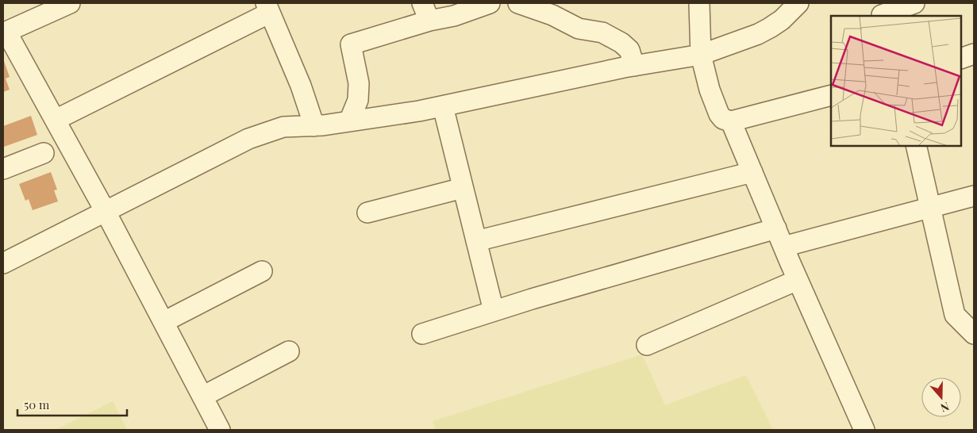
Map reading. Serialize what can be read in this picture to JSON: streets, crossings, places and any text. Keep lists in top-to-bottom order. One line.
{"scale_bar":"50 m","north":"bottom"}
